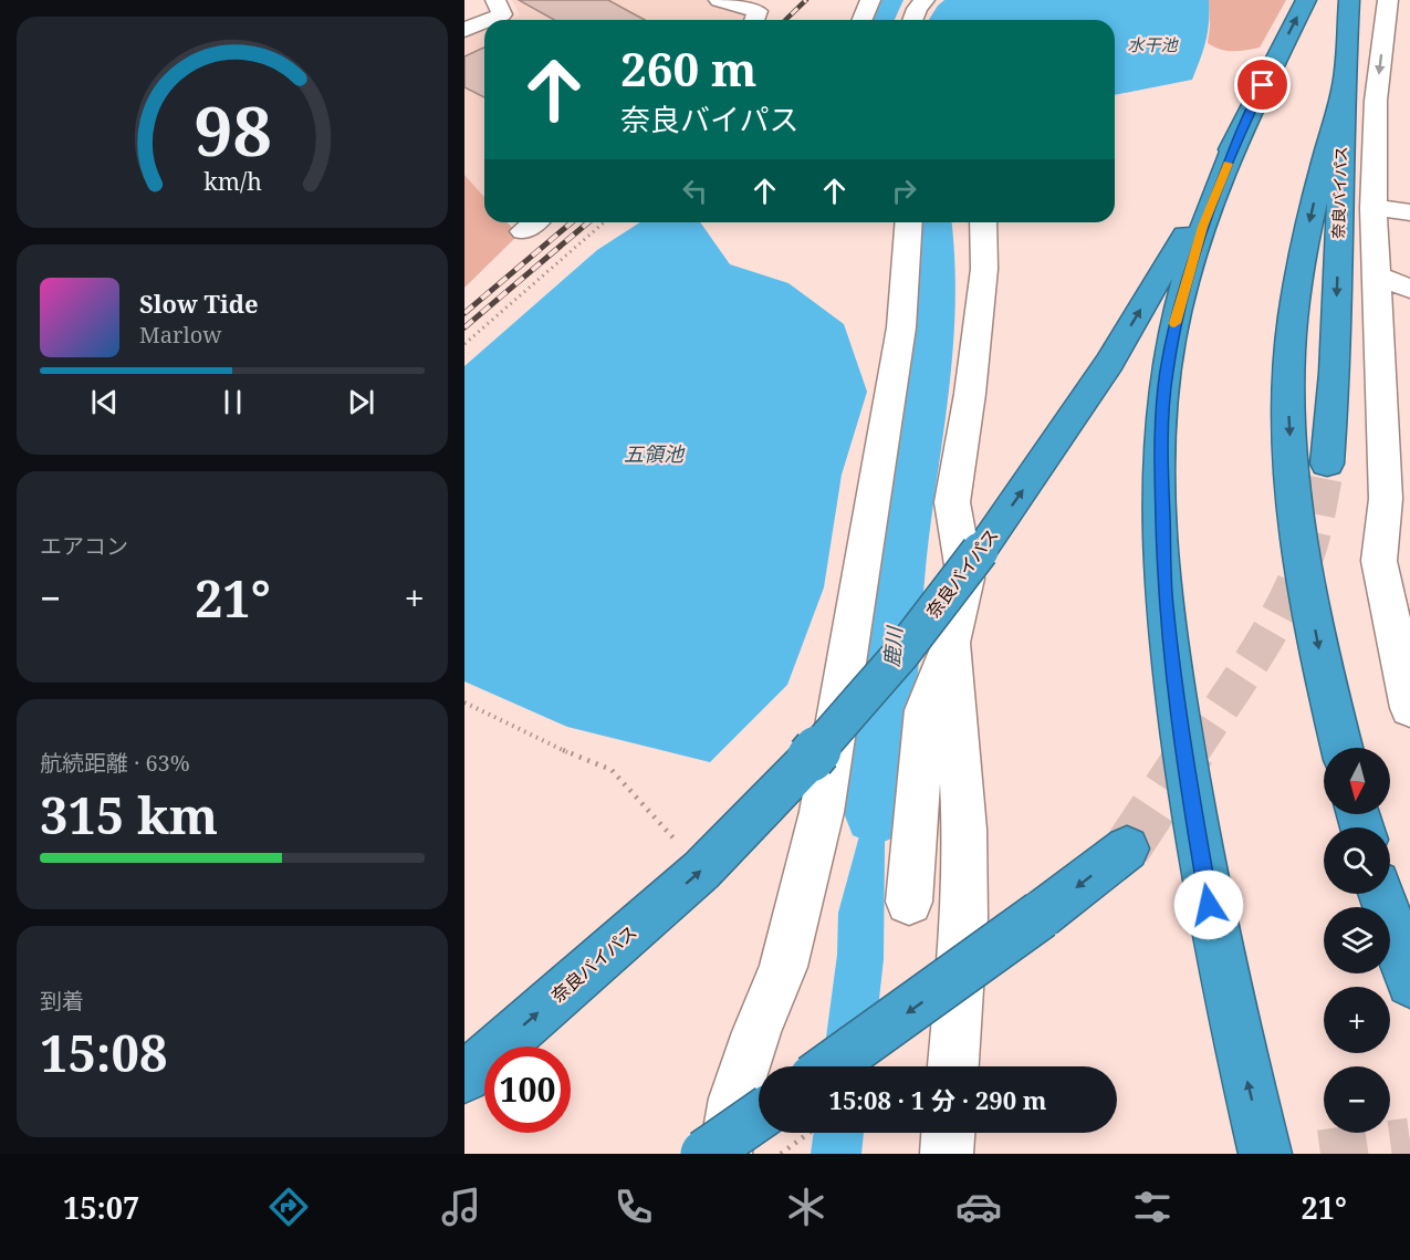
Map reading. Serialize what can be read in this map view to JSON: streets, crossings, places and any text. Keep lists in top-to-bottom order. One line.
{"streets":{"highway":["奈良バイパス"]},"water":["水干池","五領池","鹿川"],"north":"bottom","page":{"turn":["260 m","奈良バイパス"],"song":["Slow Tide","Marlow"],"tile":["エアコン",["航続距離 · 63%","315 km"],["到着","15:08"]],"heat":["−","21°","+"],"map_buttons":["+","−"],"limit":"100","trip":"15:08 · 1 分 · 290 m","tabs":["15:07","21°"],"gauge":["98","km/h"]}}
